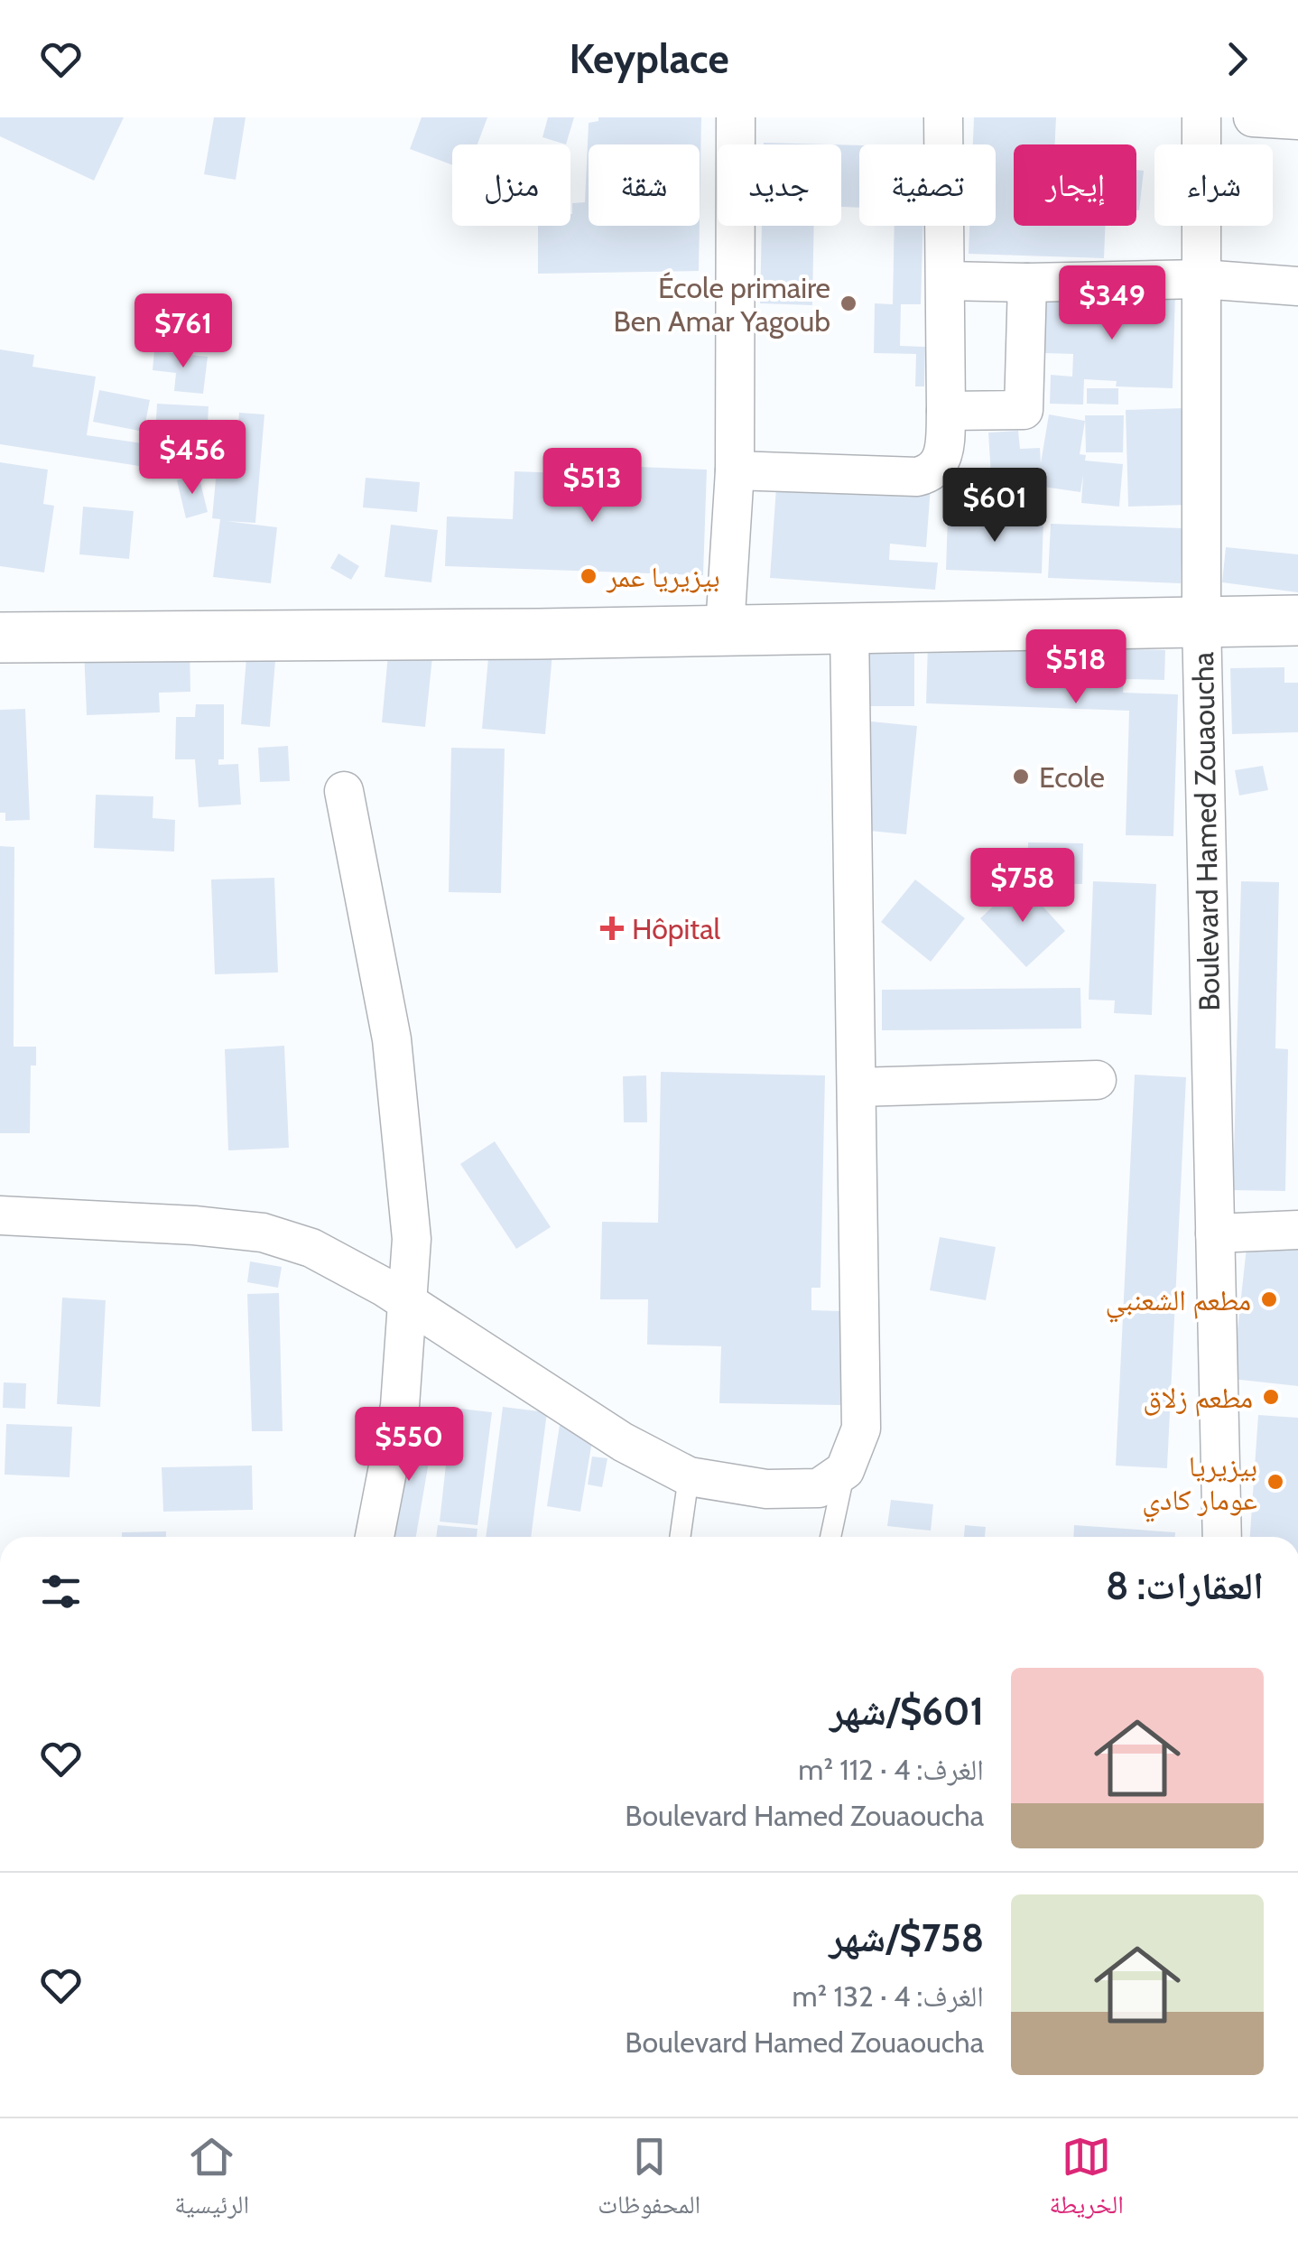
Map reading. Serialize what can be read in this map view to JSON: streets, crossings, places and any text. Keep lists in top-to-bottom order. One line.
{"streets":{"street":["Boulevard Hamed Zouaoucha"]},"places":{"other":["École primaire Ben Amar Yagoub","بيزيريا عمر","Ecole","مطعم الشعنبي","مطعم زلاق","بيزيريا عومار كادي"],"health":["Hôpital"]},"page":{"header":"Keyplace","chip":["شراء","إيجار","تصفية","جديد","شقة","منزل"],"price":["$349","$761","$456","$513","$601","$518","$758","$550"],"heading":"العقارات: 8","list":[{"name":"$601/شهر","note":"الغرف: 4 · 112 m² · Boulevard Hamed Zouaoucha"},{"name":"$758/شهر","note":"الغرف: 4 · 132 m² · Boulevard Hamed Zouaoucha"}],"tabs":["الخريطة","المحفوظات","الرئيسية"]}}
